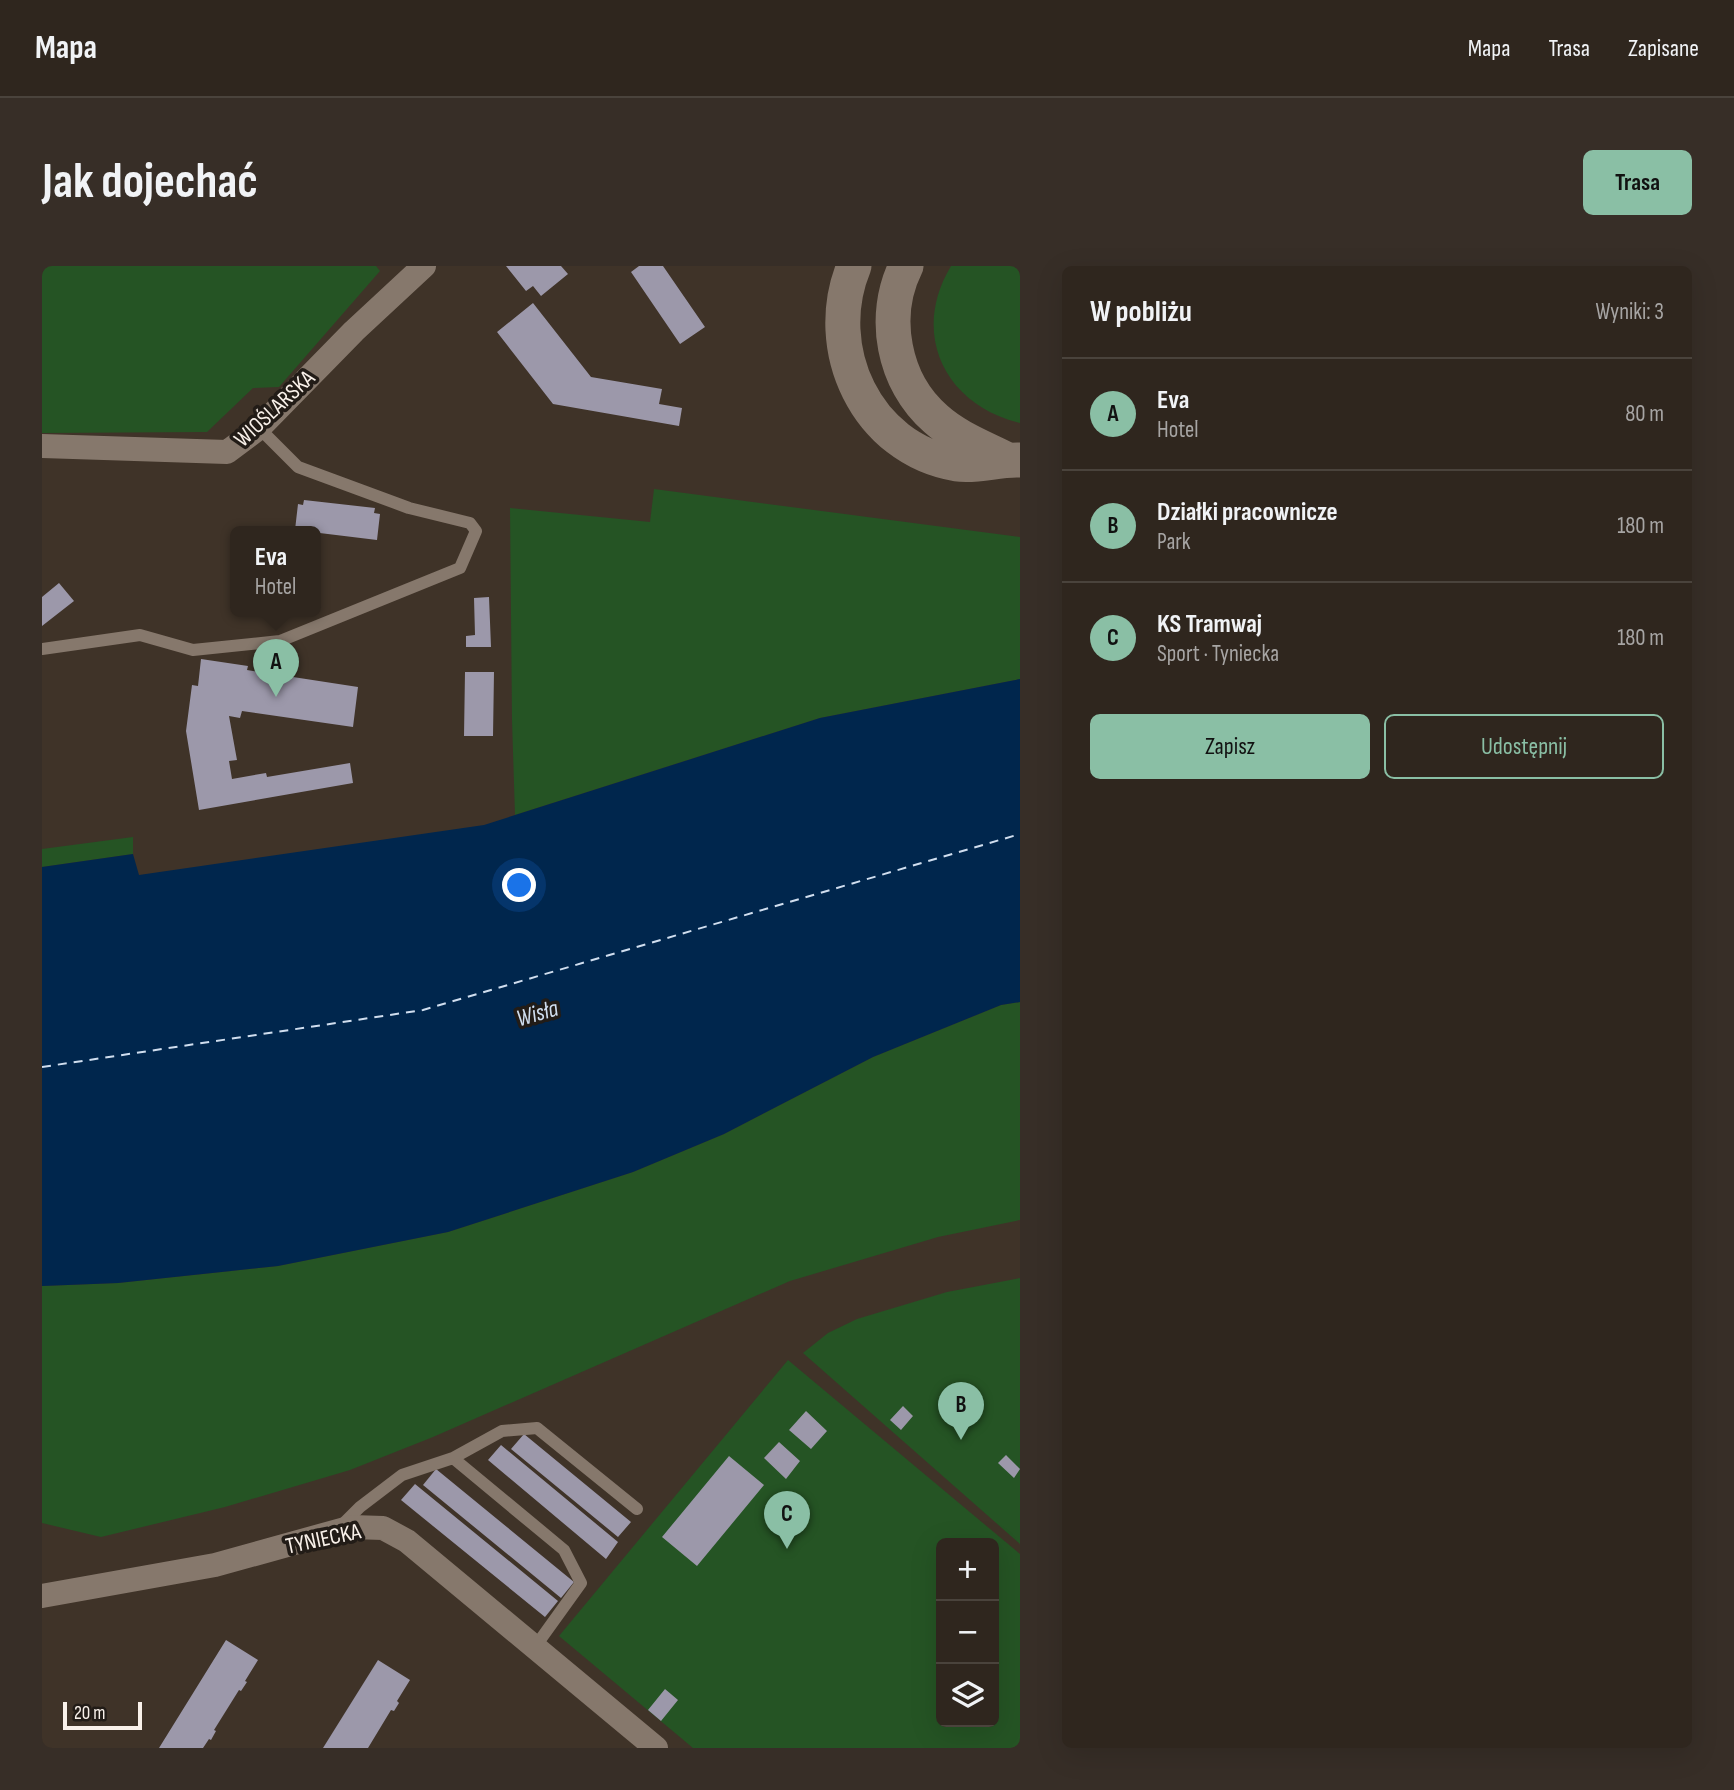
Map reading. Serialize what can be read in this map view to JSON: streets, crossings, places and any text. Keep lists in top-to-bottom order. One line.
{"streets":{"street":["WIOŚLARSKA","TYNIECKA"]},"water":["Wisła"],"scale_bar":"20 m","page":{"header":"Mapa","nav":["Mapa","Trasa","Zapisane"],"buttons":["Trasa",["Zapisz","Udostępnij"]],"title":"Jak dojechać","heading":["W pobliżu","Wyniki: 3"],"list":[{"mark":"A","name":"Eva","note":"Hotel","value":"80 m"},{"mark":"B","name":"Działki pracownicze","note":"Park","value":"180 m"},{"mark":"C","name":"KS Tramwaj","note":"Sport · Tyniecka","value":"180 m"}],"popup":["Eva","Hotel"],"pins":["A","B","C"],"map_buttons":["+","−"],"scale":"20 m"}}
